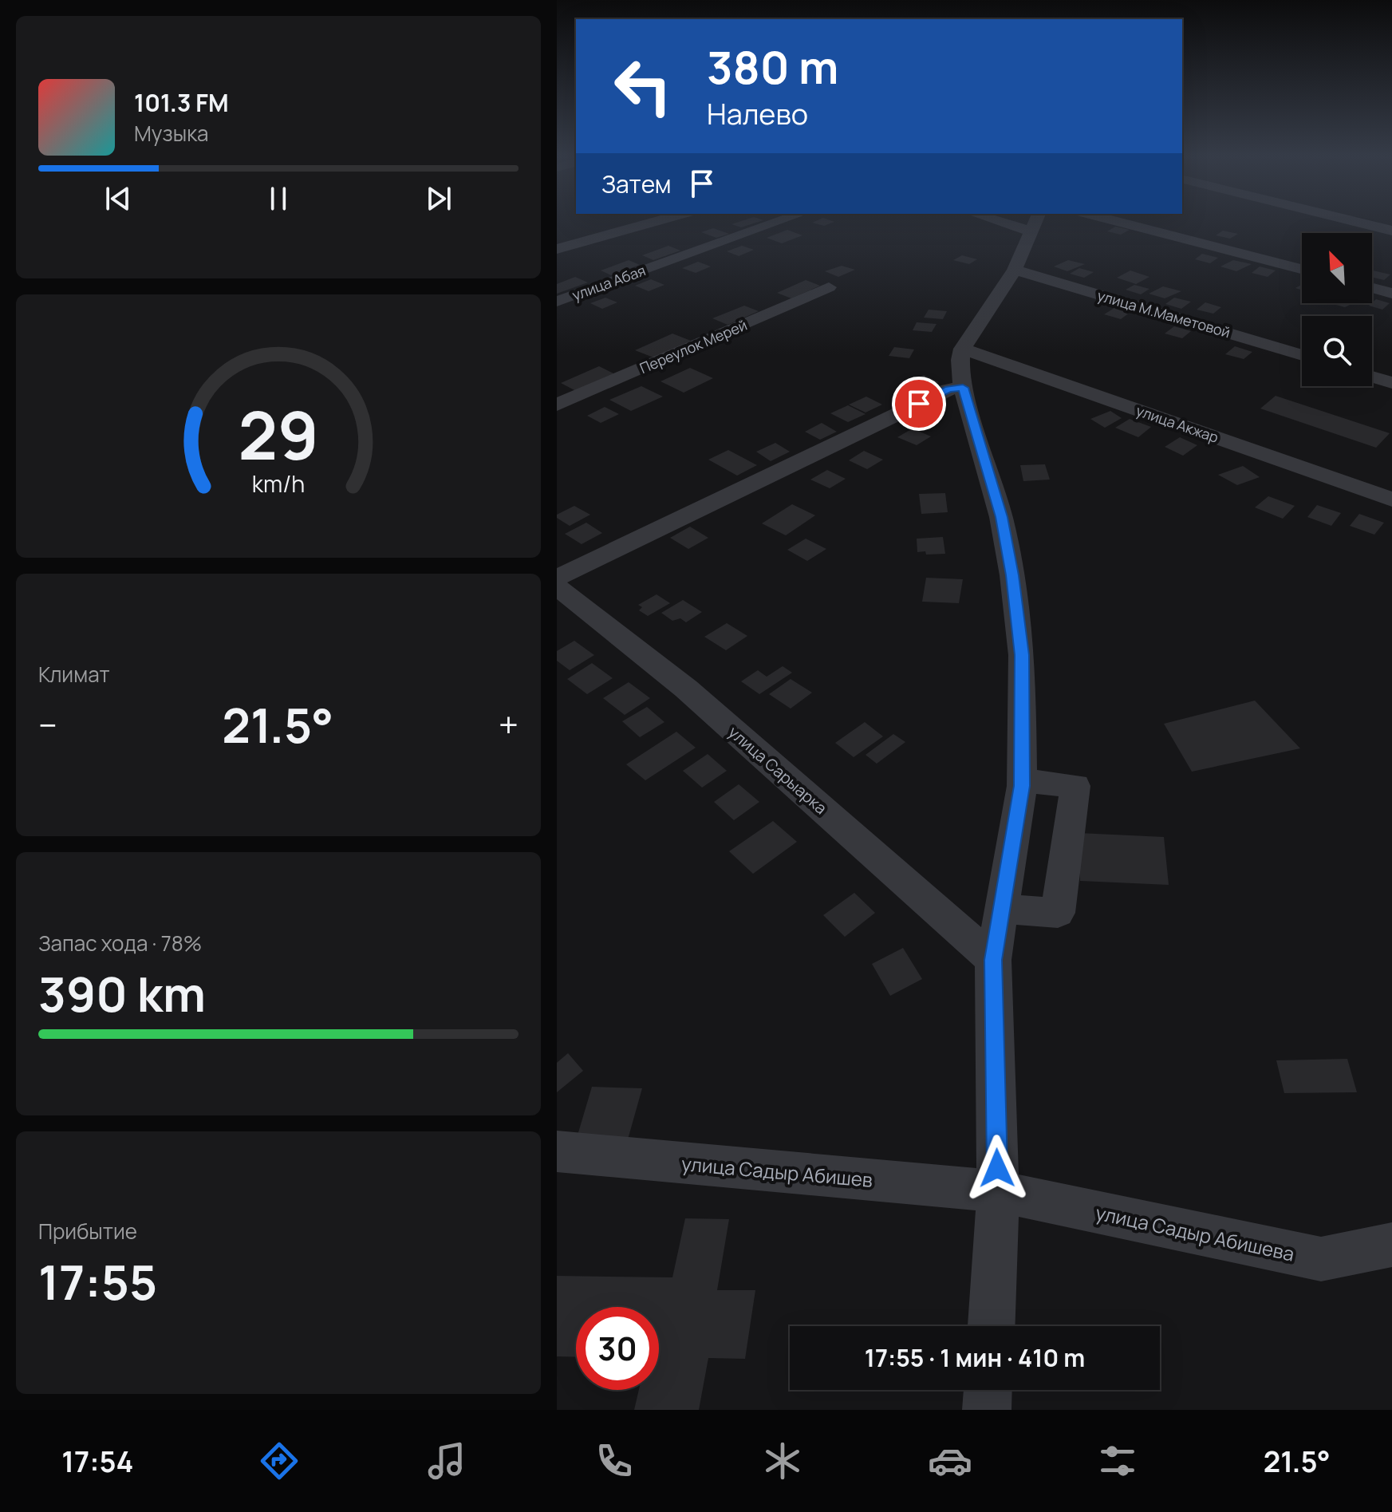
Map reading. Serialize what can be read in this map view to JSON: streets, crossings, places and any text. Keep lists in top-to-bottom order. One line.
{"streets":{"street":["улица Абая","улица М.Маметовой","Переулок Мерей","улица Акжар","улица Сарыарка","улица Садыр Абишев","улица Садыр Абишева"]},"crossings":[["улица Садыр Абишев","улица Садыр Абишева"]],"north":"top left","page":{"turn":["380 m","Налево"],"song":["101.3 FM","Музыка"],"then":"Затем","tile":["Климат",["Запас хода · 78%","390 km"],["Прибытие","17:55"]],"heat":["−","21.5°","+"],"limit":"30","trip":"17:55 · 1 мин · 410 m","tabs":["17:54","21.5°"],"gauge":["29","km/h"]}}
